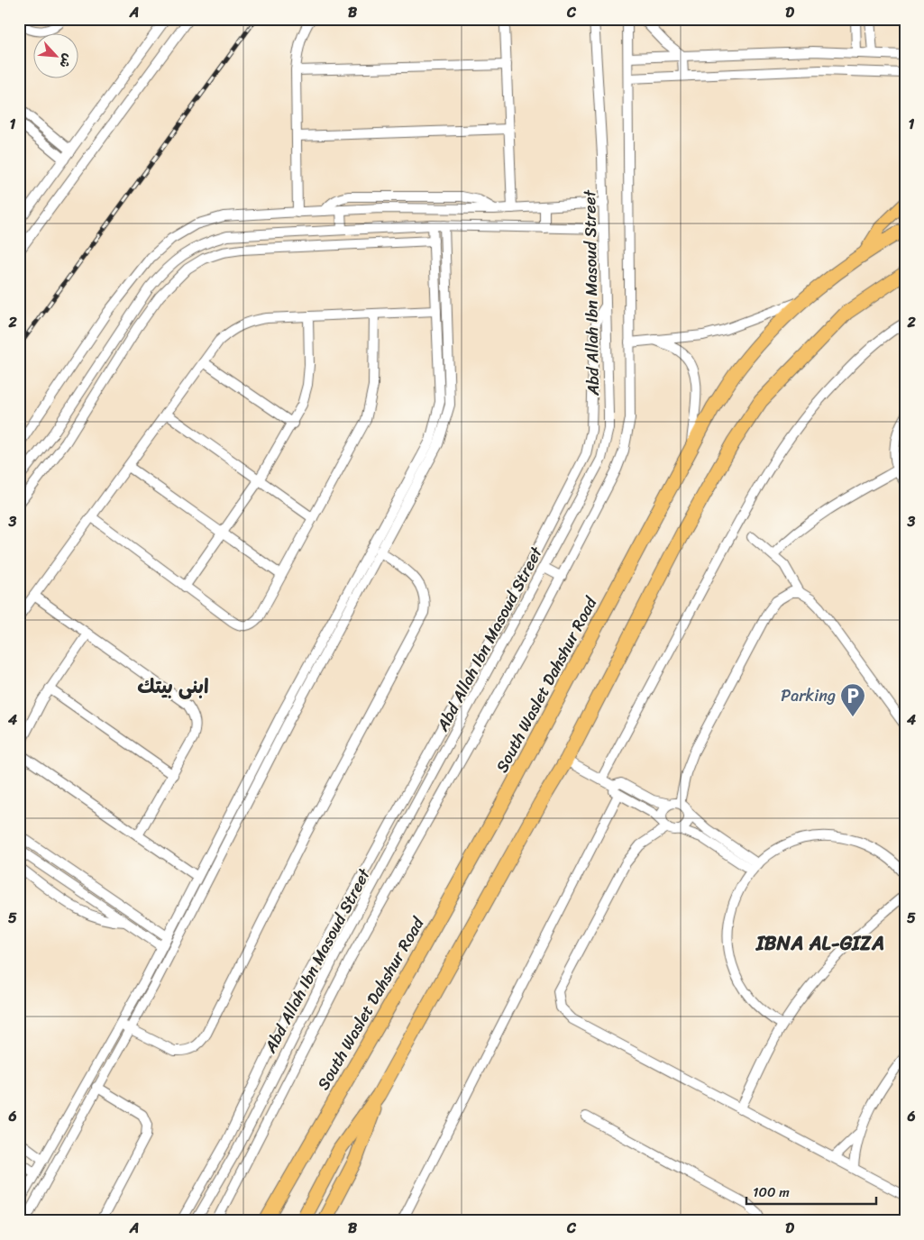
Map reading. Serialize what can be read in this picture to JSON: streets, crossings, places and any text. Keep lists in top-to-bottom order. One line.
{"streets":{"highway":["South Waslet Dahshur Road"],"street":["Abd Allah Ibn Masoud Street"]},"districts":["ابنى بيتك","IBNA AL-GIZA"],"places":{"parking":["Parking"]},"scale_bar":"100 m","north":"bottom right","grid":{"columns":["A","B","C","D"],"rows":["1","2","3","4","5","6"]}}
